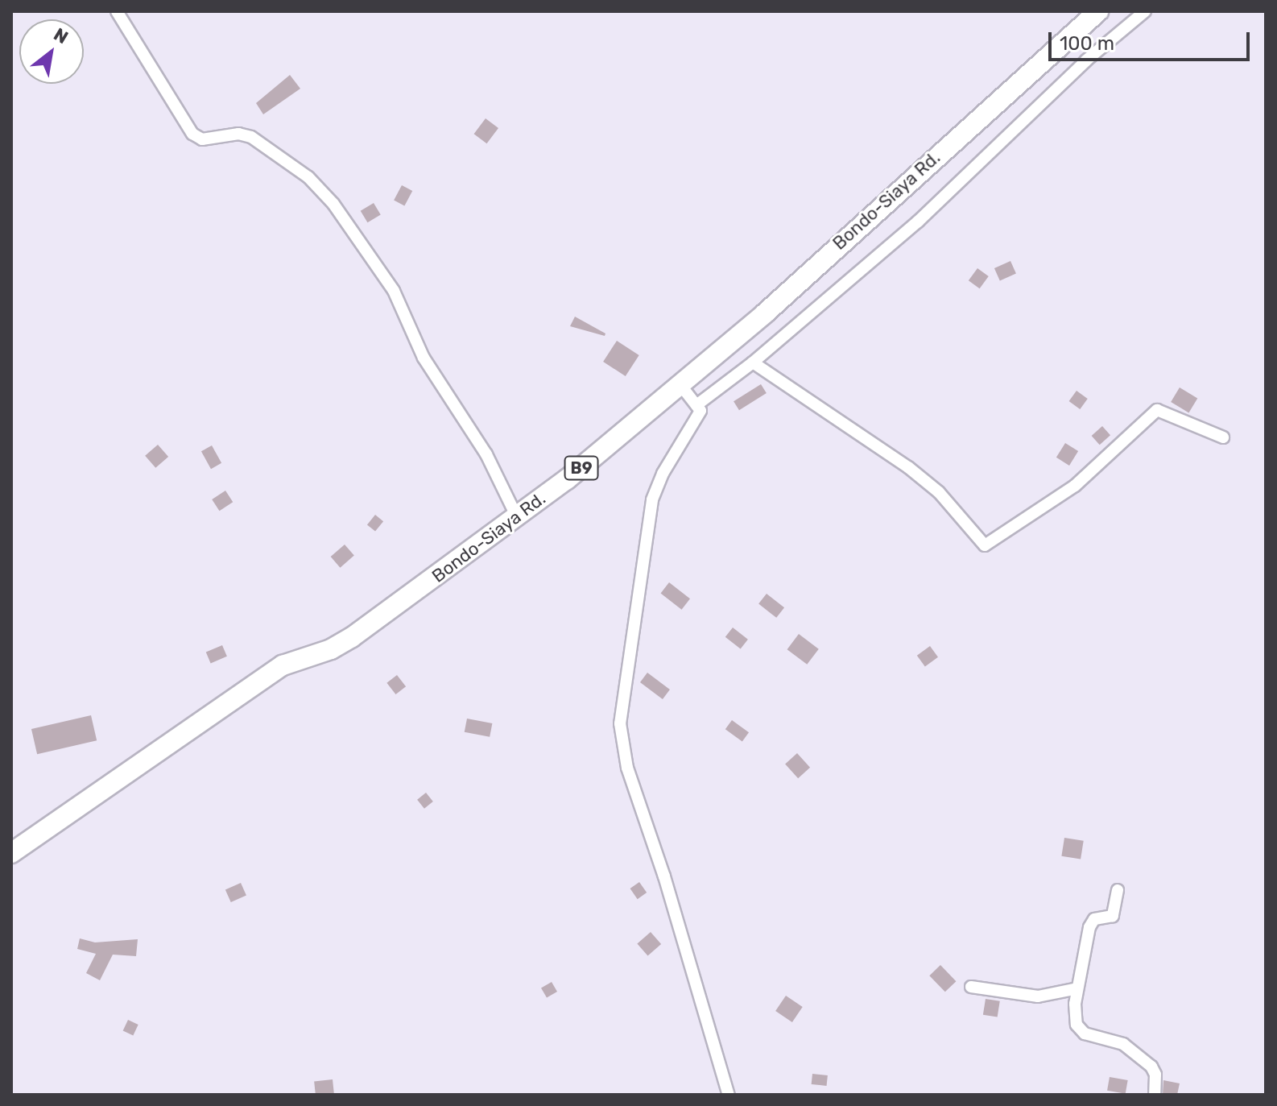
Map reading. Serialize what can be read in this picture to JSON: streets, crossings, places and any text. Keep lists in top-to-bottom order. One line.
{"streets":{"highway":["Bondo-Siaya Rd.","B9"]},"scale_bar":"100 m","north":"top right"}
